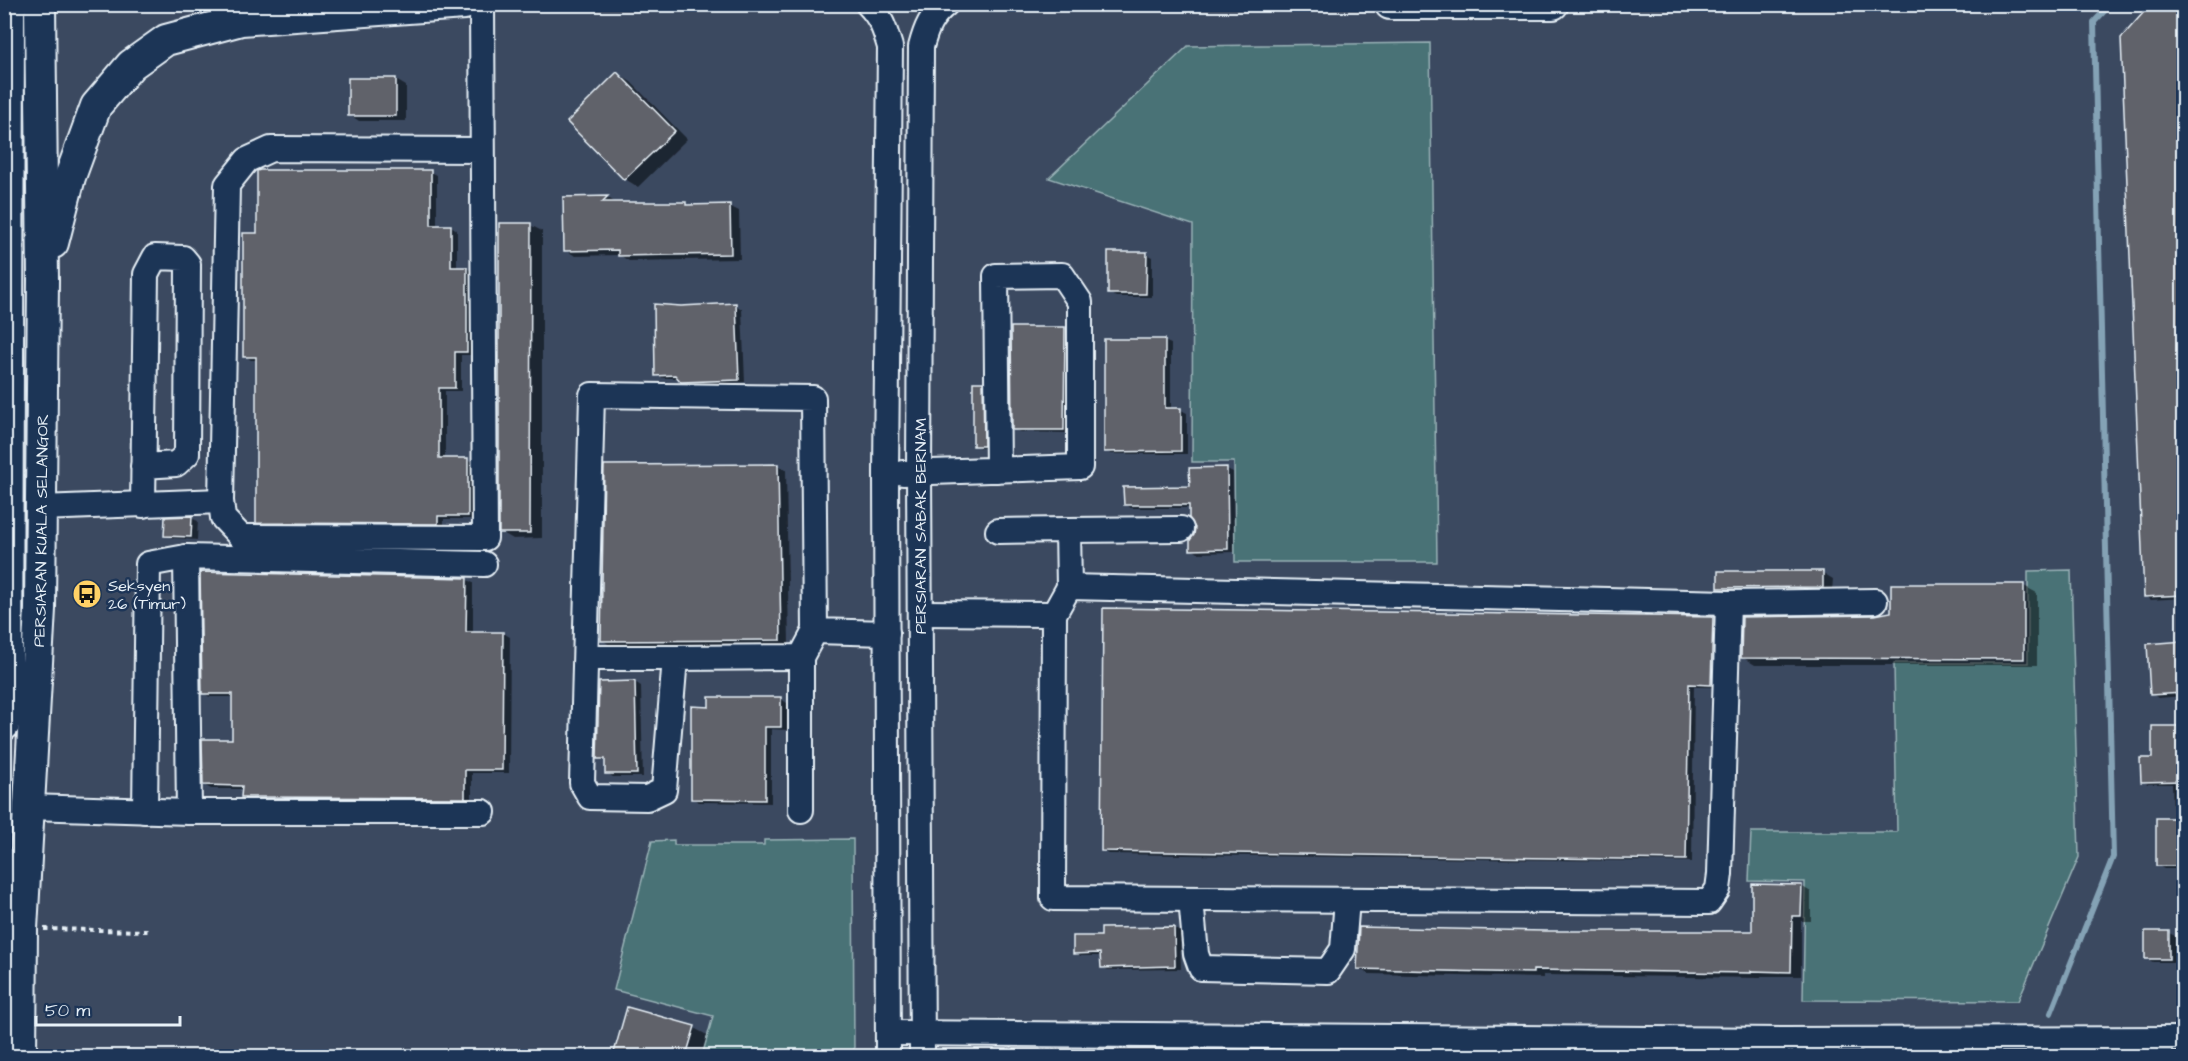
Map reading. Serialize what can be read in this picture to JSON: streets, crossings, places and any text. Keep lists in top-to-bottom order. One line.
{"streets":{"main road":["PERSIARAN KUALA SELANGOR"],"street":["PERSIARAN SABAK BERNAM"]},"places":{"bus stop":["Seksyen 26 (Timur)"]},"scale_bar":"50 m"}
